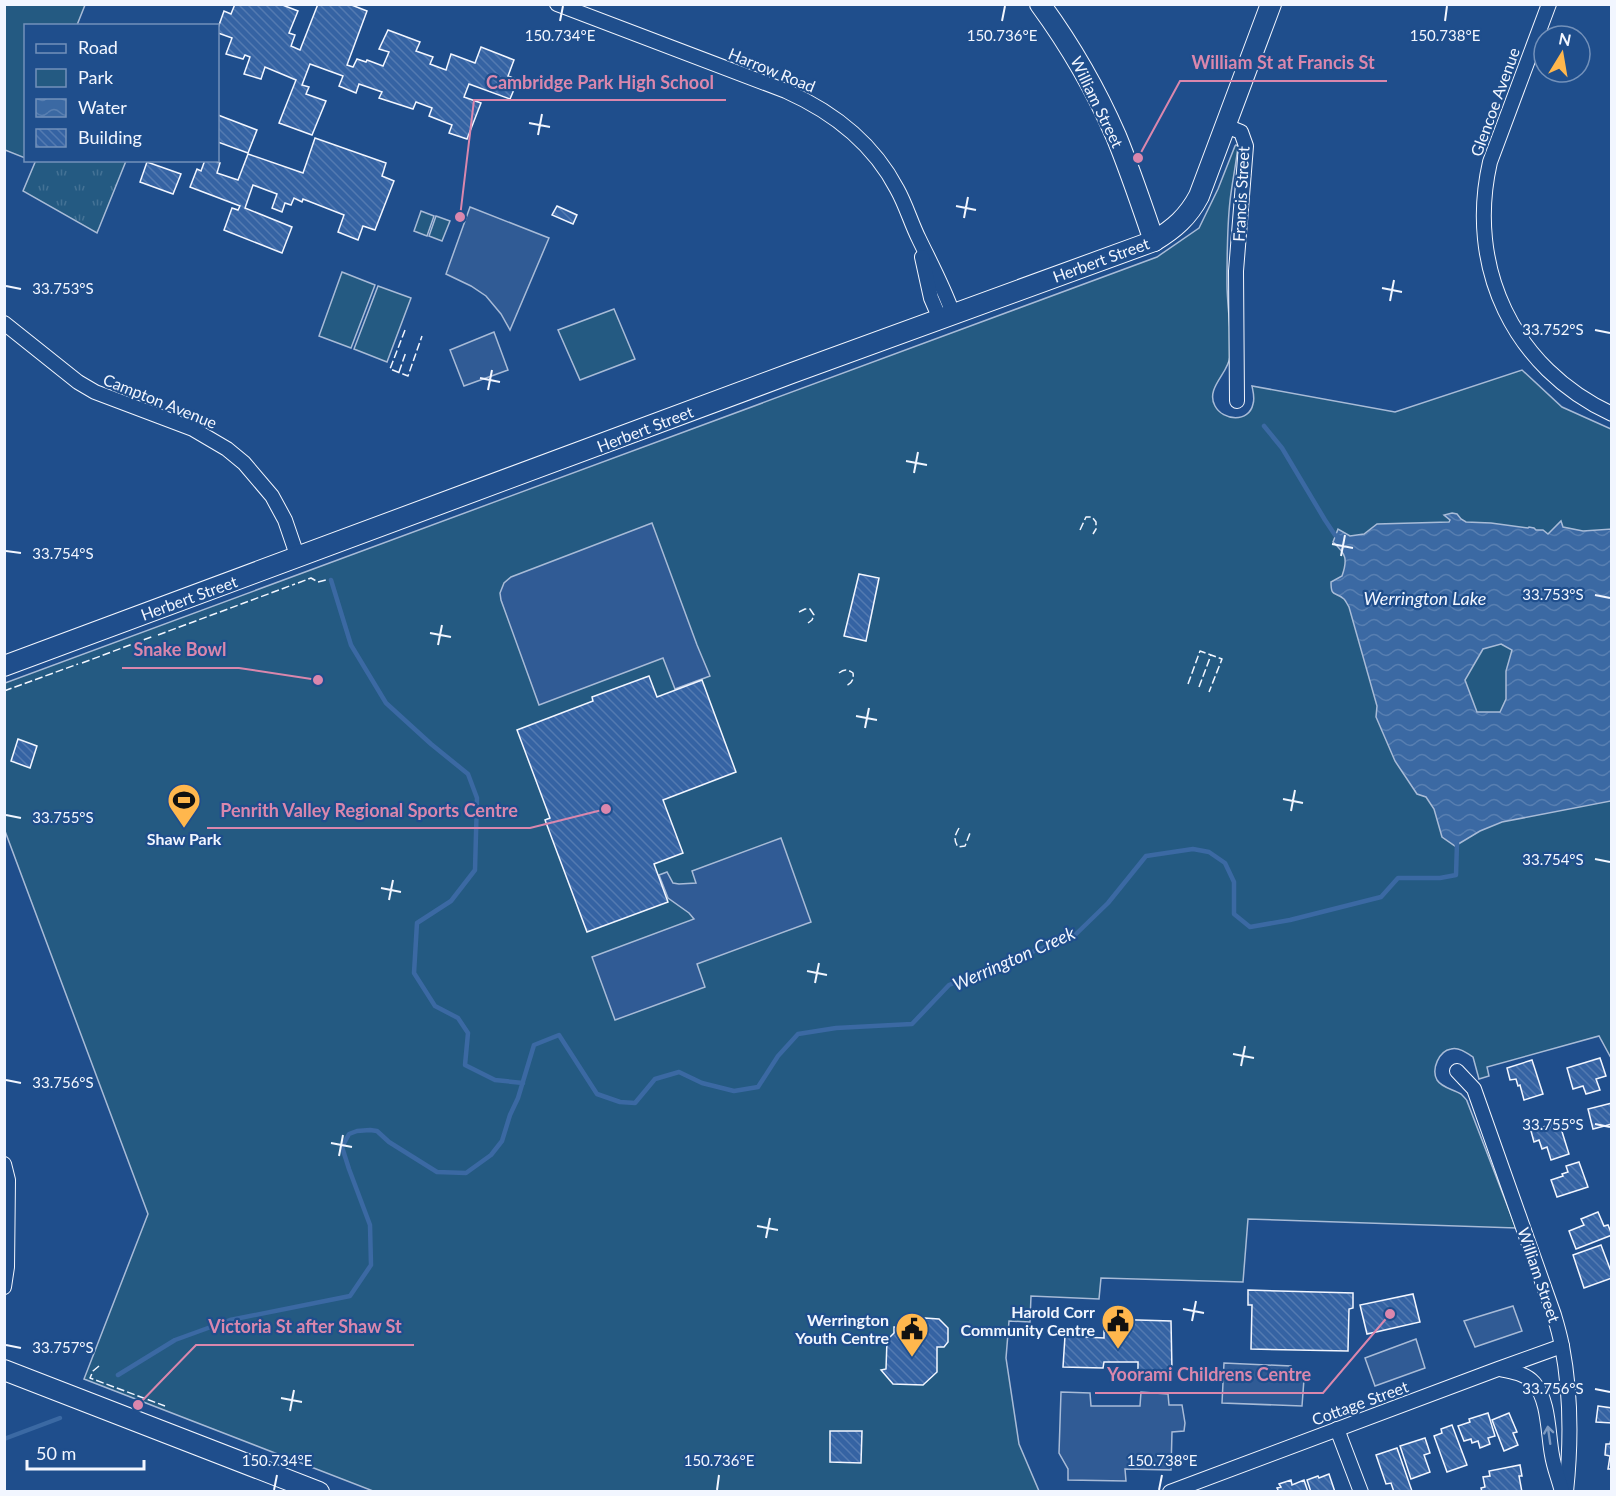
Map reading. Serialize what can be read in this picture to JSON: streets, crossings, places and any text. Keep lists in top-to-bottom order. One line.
{"streets":{"street":["Harrow Road","William Street","Glencoe Avenue","Francis Street","Herbert Street","Campton Avenue","Cottage Street"]},"crossings":[["Harrow Road","Herbert Street"],["William Street","Herbert Street"],["William Street","Cottage Street"],["Francis Street","Herbert Street"],["Herbert Street","Campton Avenue"]],"water":["Werrington Lake","Werrington Creek"],"places":{"other":["William St at Francis St","Cambridge Park High School","Snake Bowl","Penrith Valley Regional Sports Centre","Yoorami Childrens Centre","Victoria St after Shaw St"],"sports":["Shaw Park"],"public building":["Harold Corr Community Centre","Werrington Youth Centre"]},"legend":["Road","Park","Water","Building"],"scale_bar":"50 m","north":"top","coordinates":["150.734°E","150.736°E","150.738°E","33.753°S","33.752°S","33.754°S","33.755°S","33.756°S","33.757°S"]}
